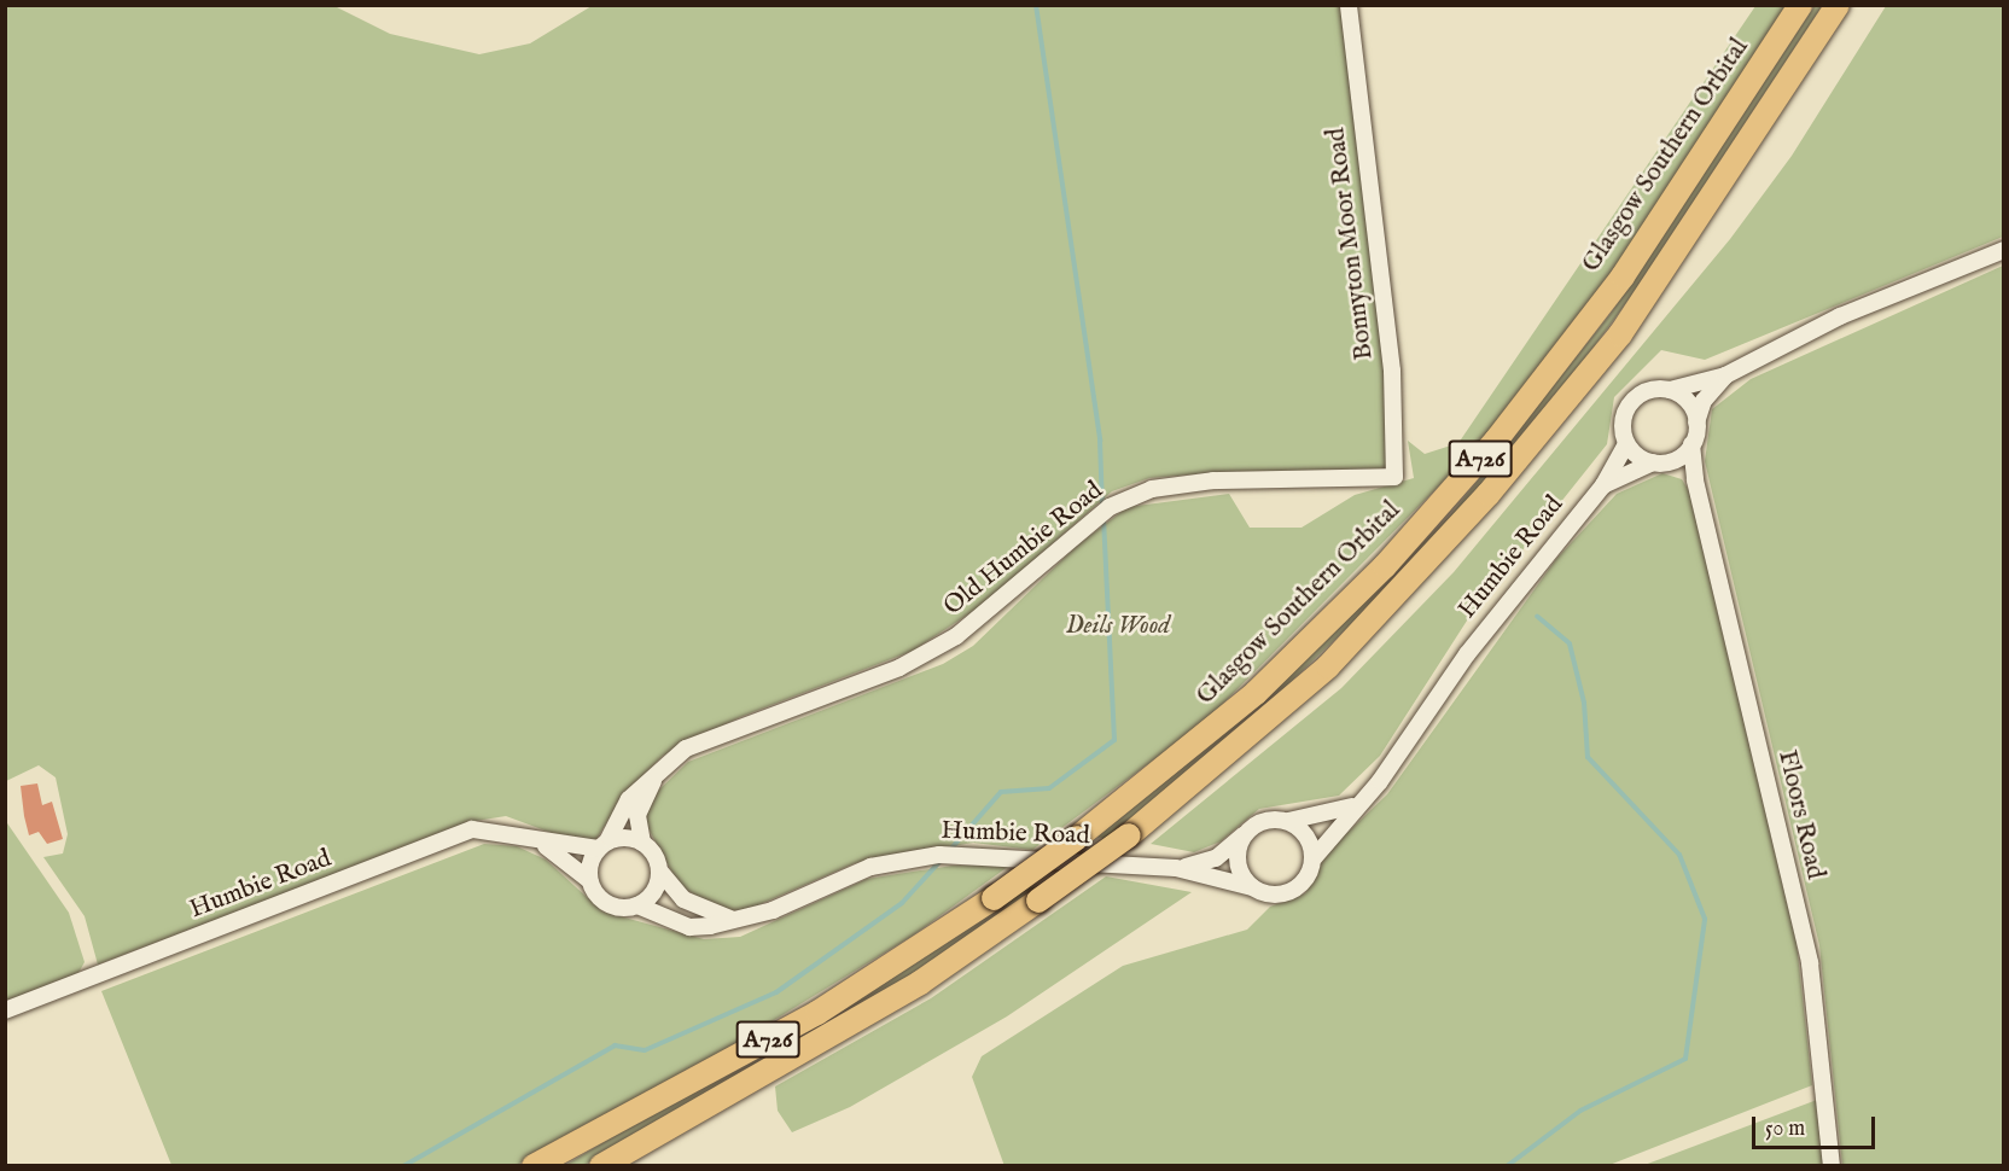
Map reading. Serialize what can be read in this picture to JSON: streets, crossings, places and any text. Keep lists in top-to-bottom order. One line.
{"streets":{"highway":["Glasgow Southern Orbital","A726"],"street":["Bonnyton Moor Road","Old Humbie Road","Humbie Road","Floors Road"]},"crossings":[["Bonnyton Moor Road","Old Humbie Road"],["Humbie Road","Floors Road"]],"parks":["Deils Wood"],"scale_bar":"50 m"}
